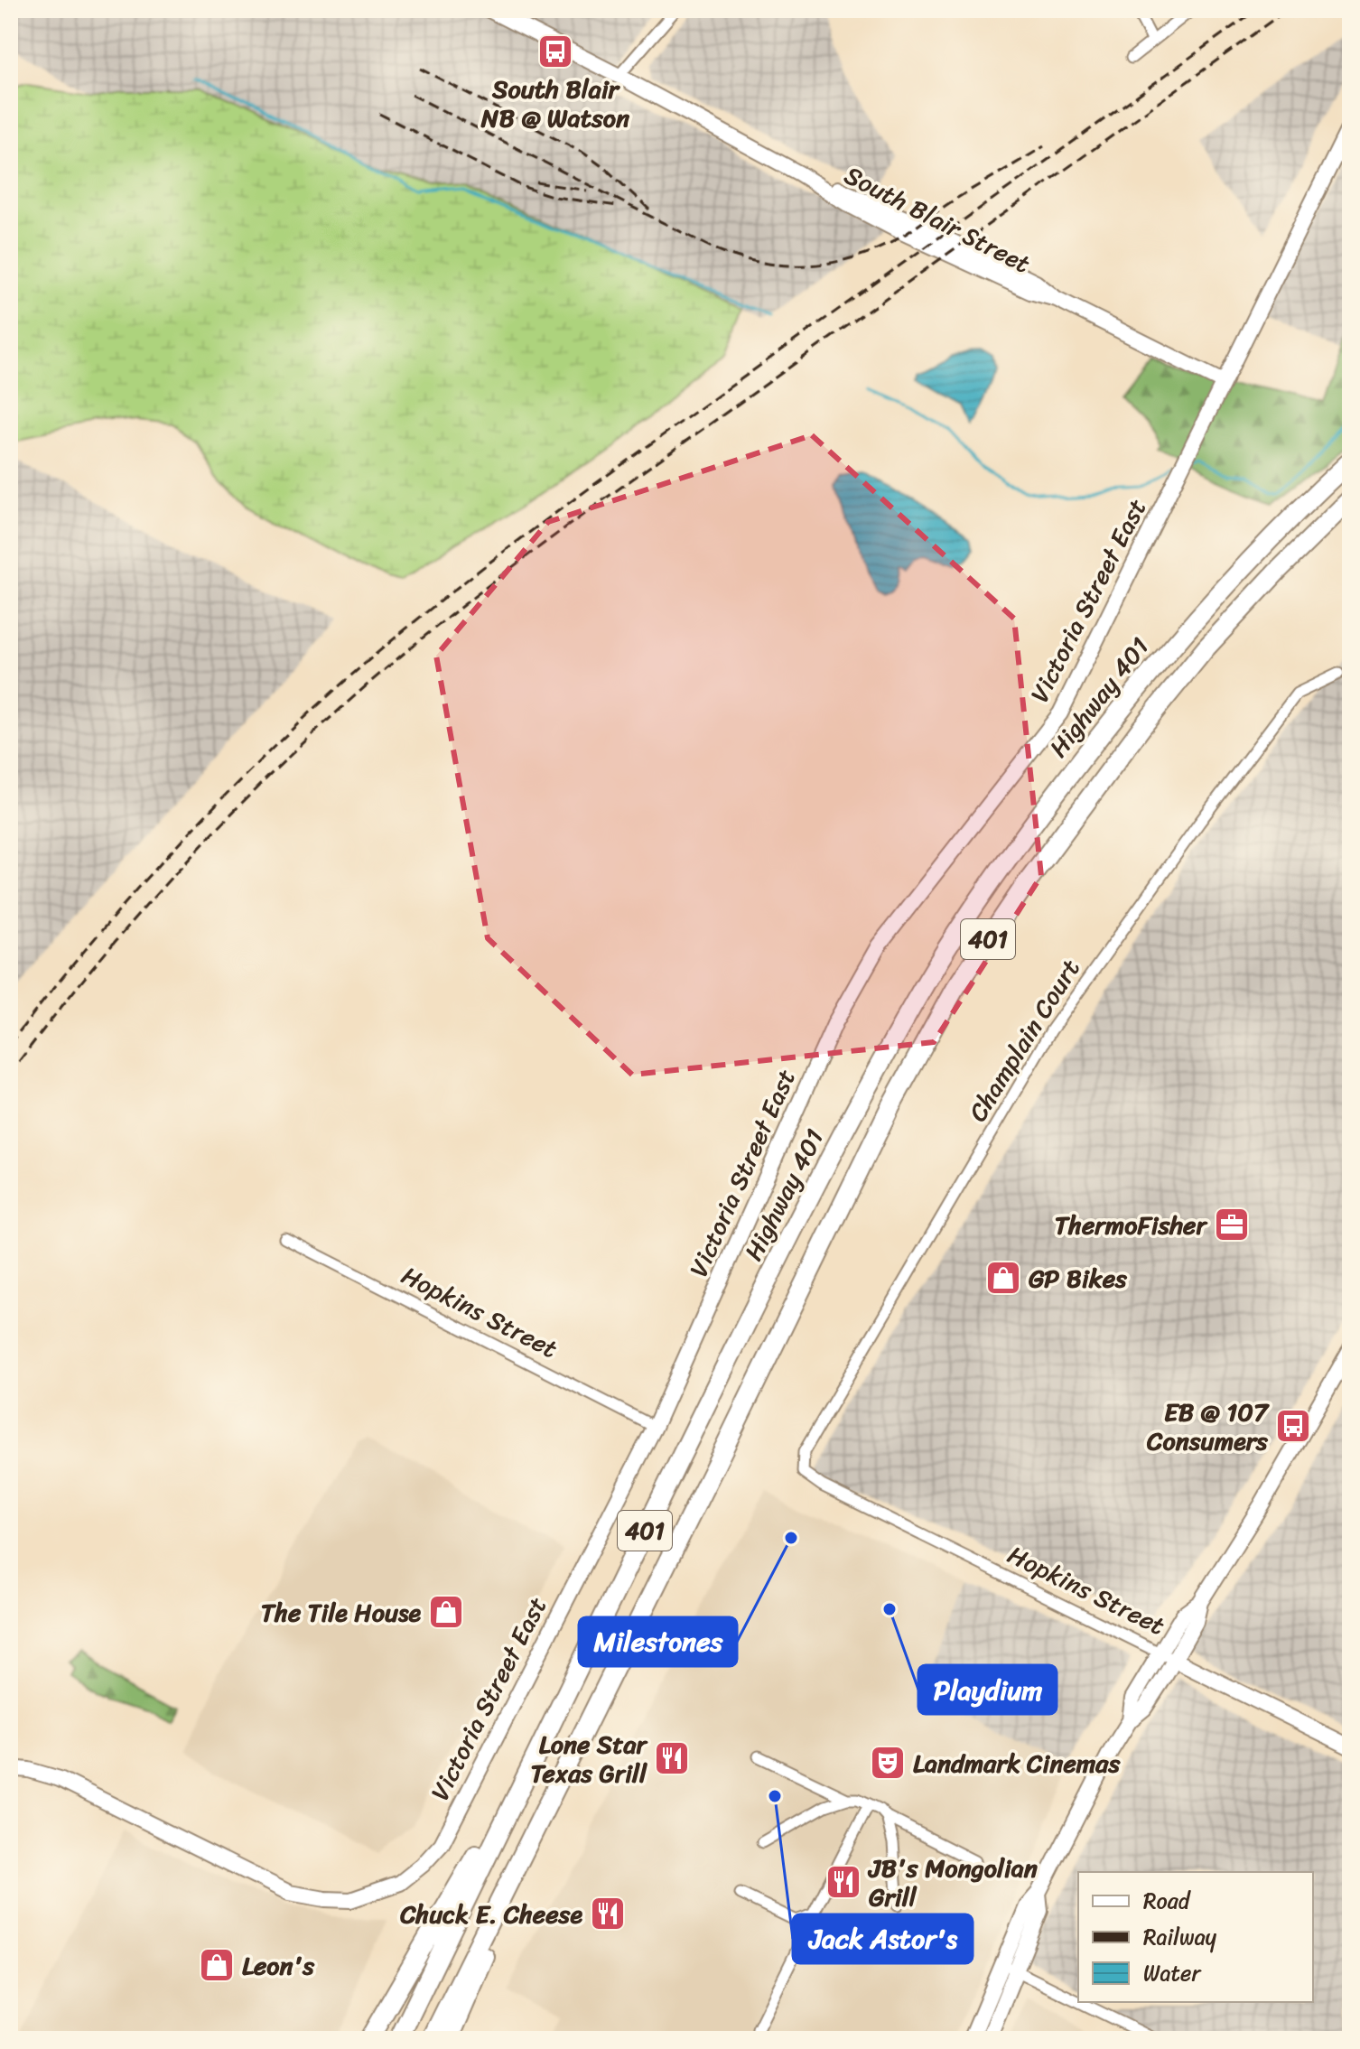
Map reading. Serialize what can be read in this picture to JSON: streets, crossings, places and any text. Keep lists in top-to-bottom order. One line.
{"streets":{"highway":["Highway 401","401"],"main road":["South Blair Street","Victoria Street East","Hopkins Street"],"street":["Champlain Court"]},"crossings":[["South Blair Street","Victoria Street East"],["Victoria Street East","Hopkins Street"],["Champlain Court","Hopkins Street"]],"places":{"bus stop":["South Blair NB @ Watson","EB @ 107 Consumers"],"office":["ThermoFisher"],"shop":["GP Bikes","The Tile House","Leon's"],"other":["Milestones","Playdium","Jack Astor's"],"restaurant":["Lone Star Texas Grill","JB's Mongolian Grill","Chuck E. Cheese"],"theatre":["Landmark Cinemas"]},"legend":["Road","Railway","Water"]}
